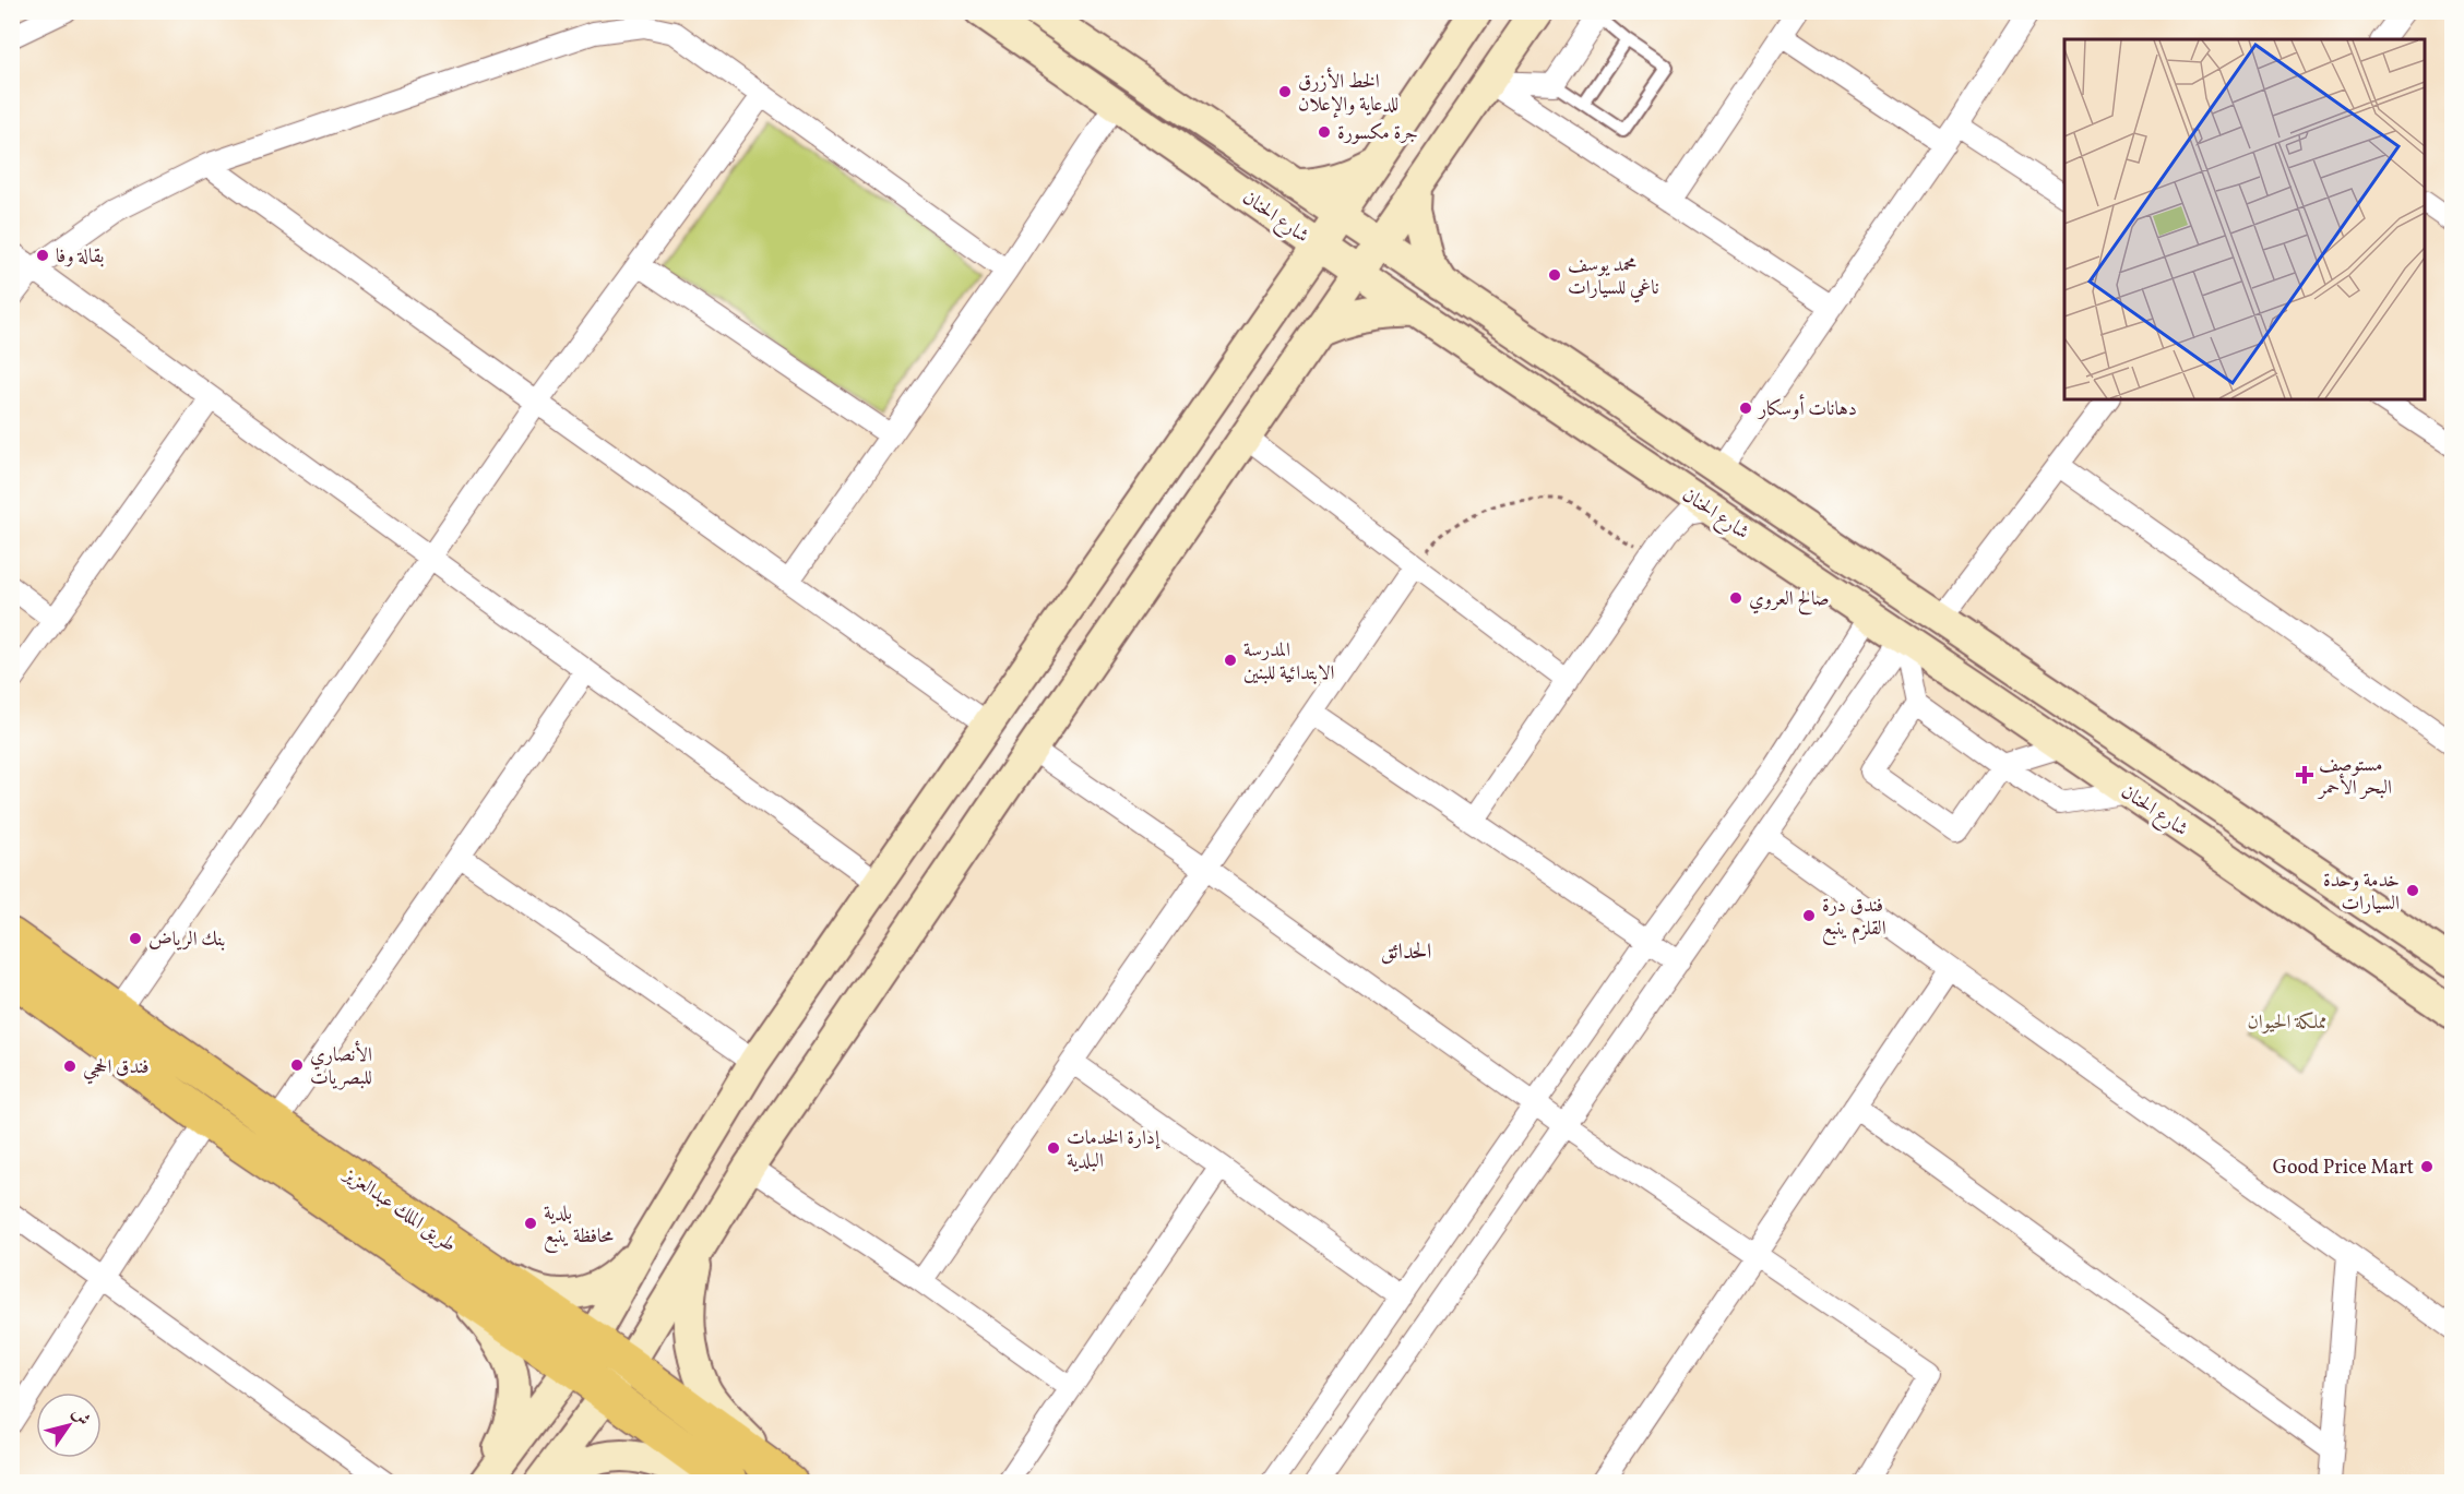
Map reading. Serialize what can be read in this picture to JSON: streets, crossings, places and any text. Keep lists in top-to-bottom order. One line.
{"streets":{"highway":["طريق الملك عبدالعزيز"],"main road":["شارع الحنان"]},"districts":["الحدائق"],"parks":["مملكة الحيوان"],"places":{"other":["الخط الأزرق للدعاية والإعلان","جرة مكسورة","بقالة وفا","محمد يوسف ناغي للسيارات","دهانات أوسكار","صالح العروي","المدرسة الابتدائية للبنين","خدمة وحدة السيارات","فندق درة القلزم ينبع","بنك الرياض","الأنصاري للبصريات","فندق الحجي","إدارة الخدمات البلدية","Good Price Mart","بلدية محافظة ينبع"],"health":["مستوصف البحر الأحمر"]},"north":"top right"}
